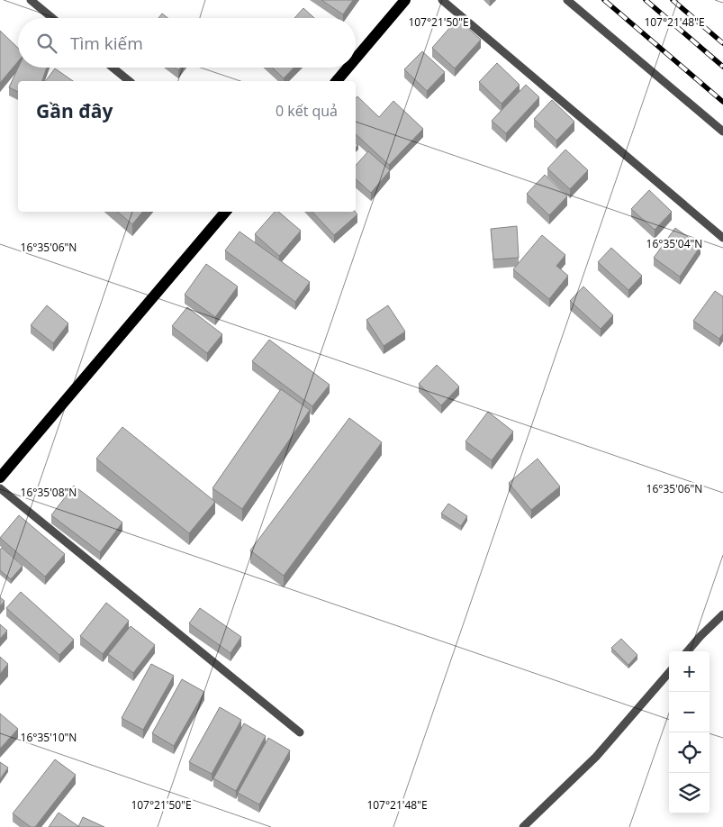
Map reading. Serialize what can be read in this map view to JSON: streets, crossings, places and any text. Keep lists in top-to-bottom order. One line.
{"page":{"search":"Tìm kiếm","heading":["Gần đây","0 kết quả"],"map_buttons":["+","−"]},"coordinates":["107°21'50\"E","107°21'48\"E","16°35'04\"N","16°35'06\"N","16°35'08\"N","16°35'10\"N"]}
